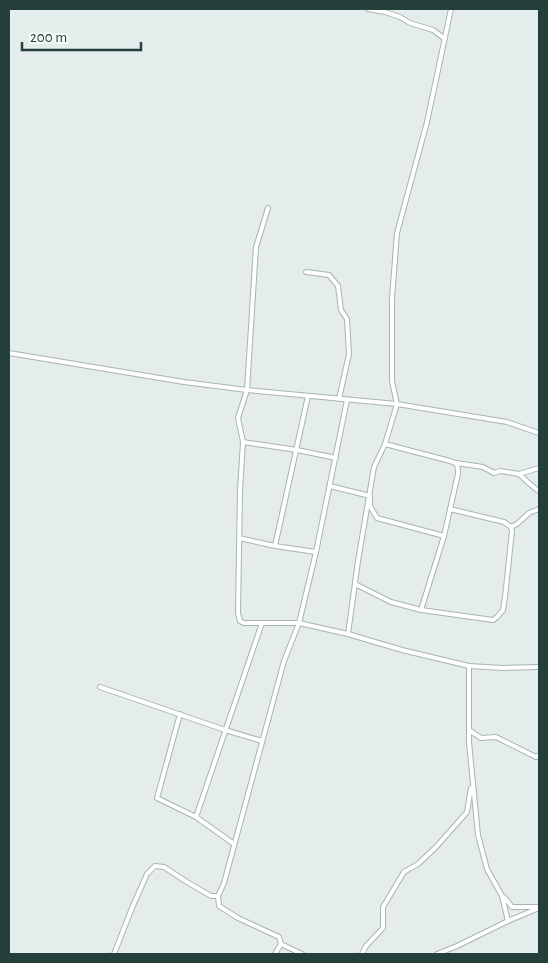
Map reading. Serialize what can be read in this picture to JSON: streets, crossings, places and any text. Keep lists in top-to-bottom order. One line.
{"scale_bar":"200 m"}
